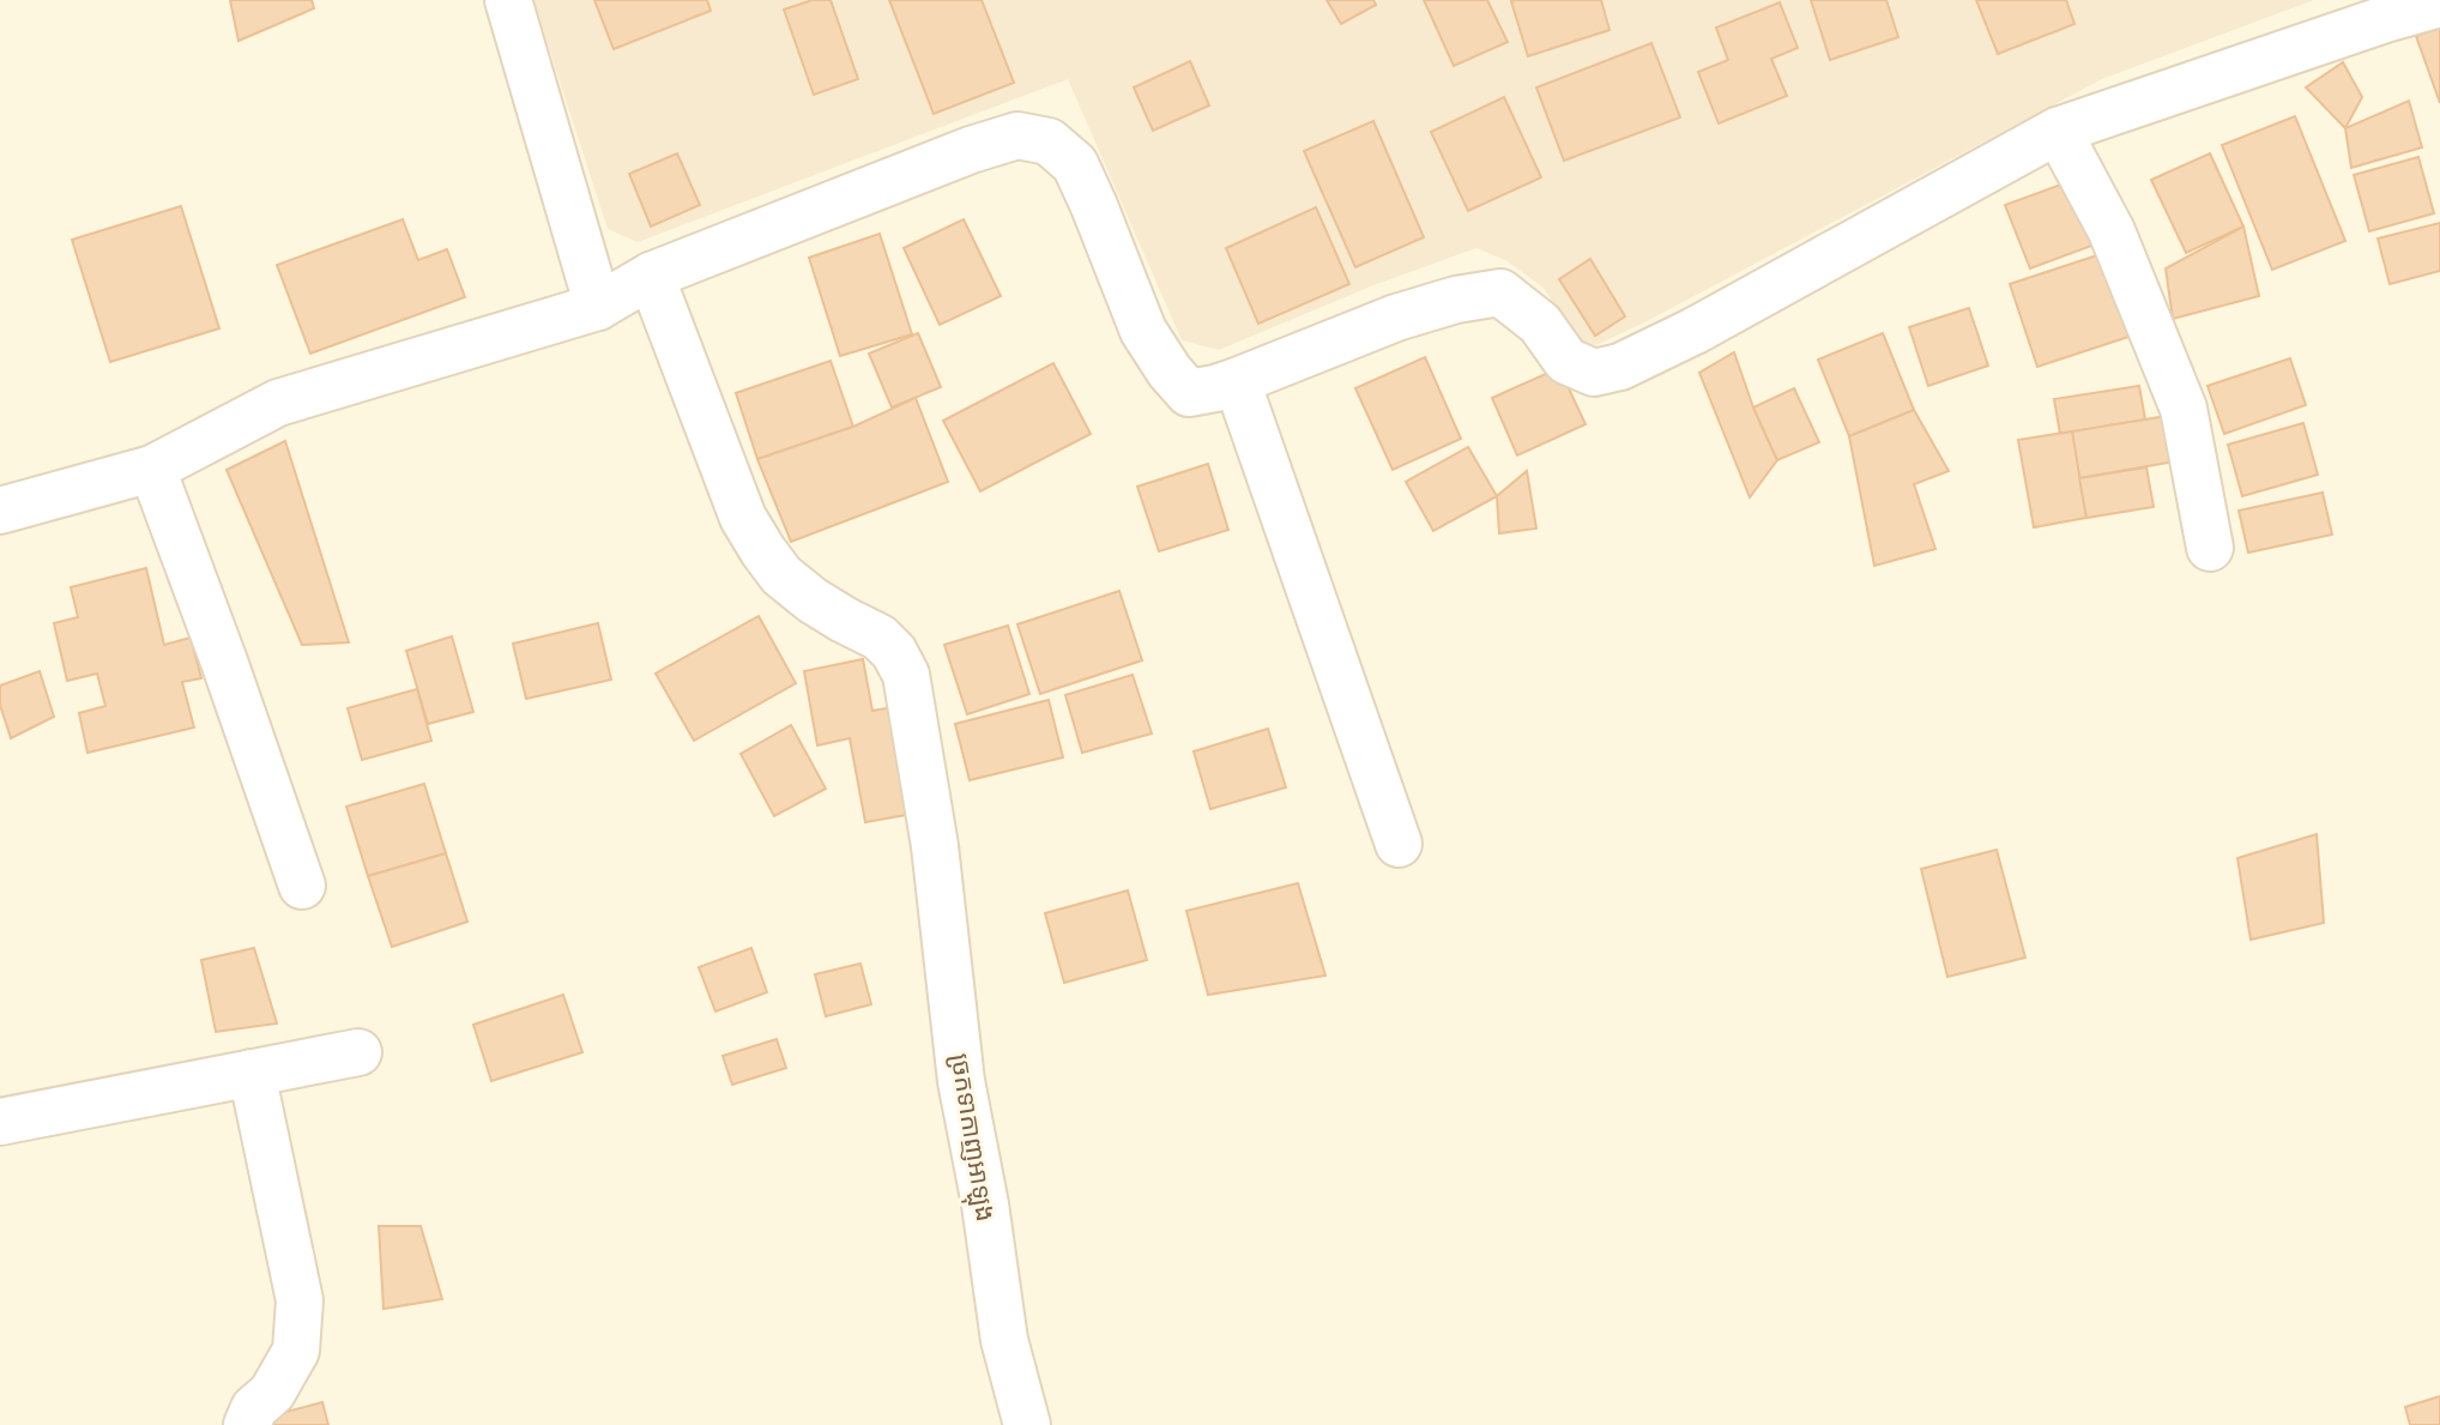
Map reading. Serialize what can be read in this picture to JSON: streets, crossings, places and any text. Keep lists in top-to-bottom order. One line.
{"streets":{"street":["ច្រកទាកាញអាឡុង"]}}
